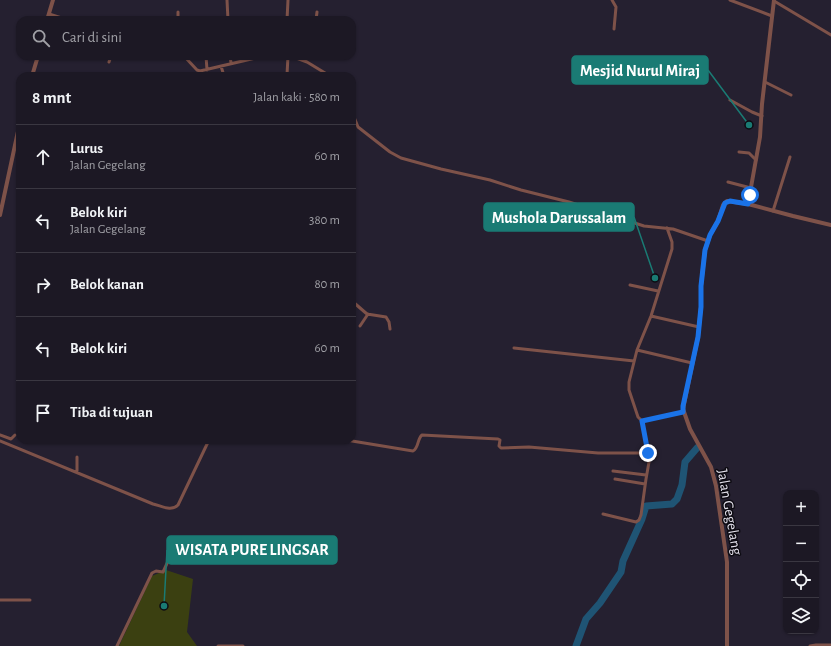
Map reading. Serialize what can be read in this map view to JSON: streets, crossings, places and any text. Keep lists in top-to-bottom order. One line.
{"streets":{"street":["Jalan Gegelang"]},"places":["Mesjid Nurul Miraj","Mushola Darussalam","WISATA PURE LINGSAR"],"page":{"search":"Cari di sini","heading":["8 mnt","Jalan kaki · 580 m"],"list":[["Lurus","Jalan Gegelang","60 m"],["Belok kiri","Jalan Gegelang","380 m"],["Belok kanan","80 m"],["Belok kiri","60 m"],"Tiba di tujuan"],"map_buttons":["+","−"]}}
